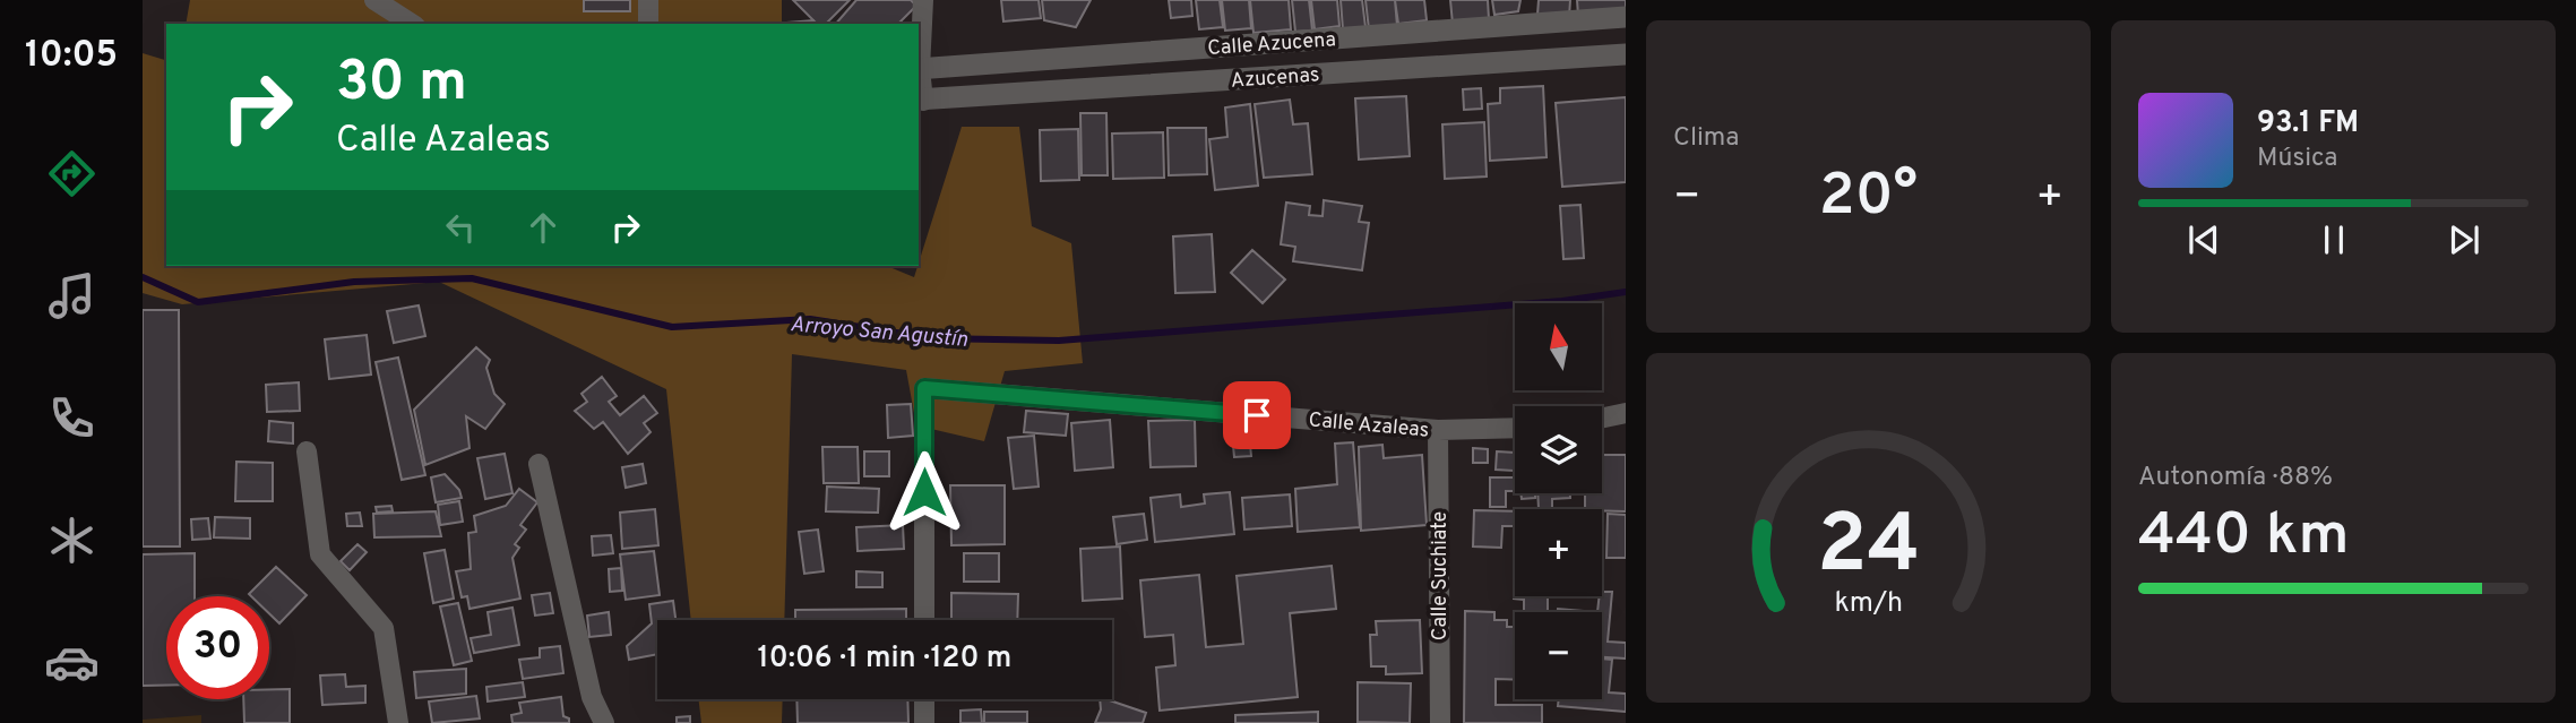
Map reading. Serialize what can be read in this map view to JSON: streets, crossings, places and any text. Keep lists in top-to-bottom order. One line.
{"streets":{"street":["Calle Azucena","Azucenas","Calle Azaleas","Calle Suchiate"]},"crossings":[["Calle Azaleas","Calle Suchiate"]],"water":["Arroyo San Agustín"],"north":"top","page":{"tabs":"10:05","tile":["Clima",["Autonomía · 88%","440 km"]],"turn":["30 m","Calle Azaleas"],"song":["93.1 FM","Música"],"heat":["−","20°","+"],"map_buttons":["+","−"],"limit":"30","trip":"10:06 · 1 min · 120 m","gauge":["24","km/h"]}}
